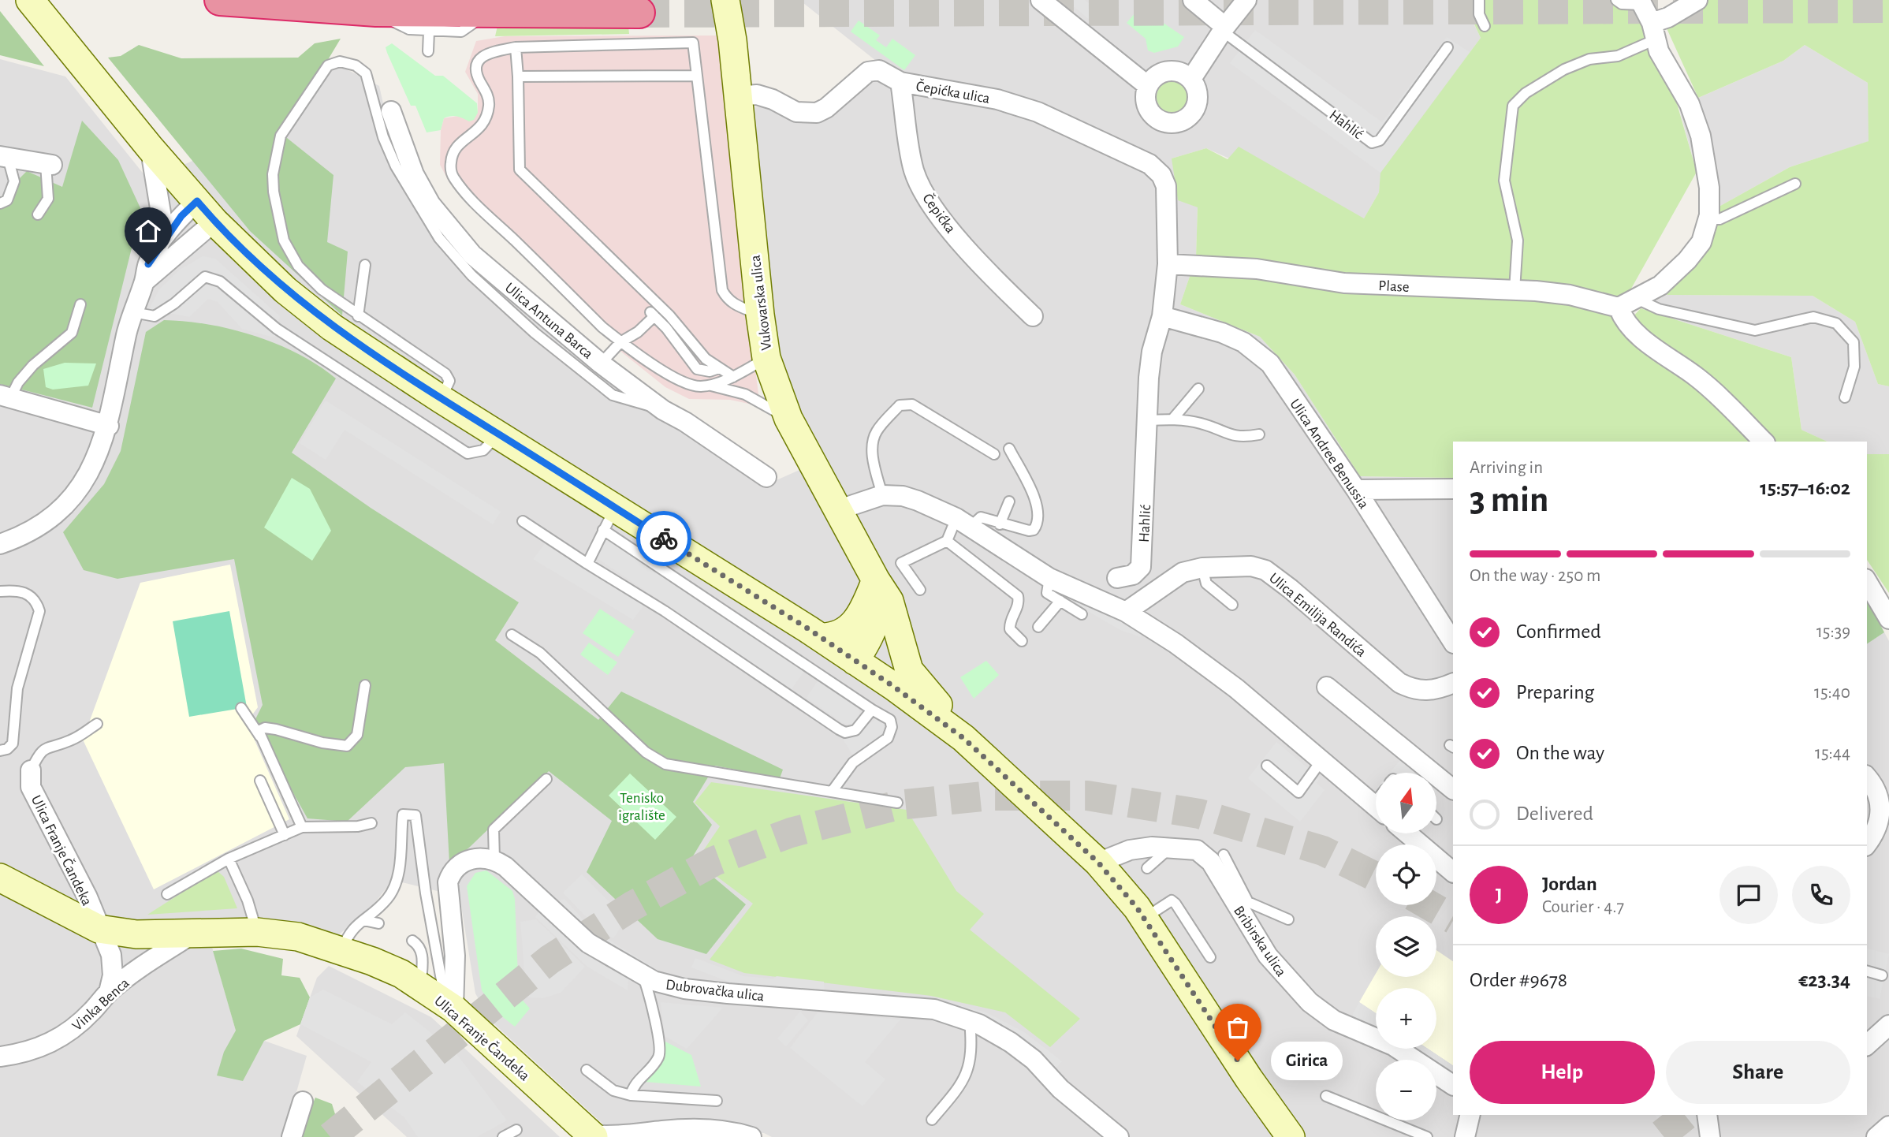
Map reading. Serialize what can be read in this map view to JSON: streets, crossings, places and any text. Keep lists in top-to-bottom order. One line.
{"streets":{"main road":["Vukovarska ulica","Ulica Franje Čandeka"],"street":["Čepićka ulica","Hahlić","Čepićka","Plase","Ulica Antuna Barca","Ulica Andree Benussia","Ulica Emilija Randića","Bribirska ulica","Dubrovačka ulica","Vinka Benca"]},"crossings":[["Čepićka ulica","Hahlić"],["Čepićka ulica","Čepićka"],["Čepićka ulica","Vukovarska ulica"],["Hahlić","Plase"],["Hahlić","Ulica Andree Benussia"],["Vukovarska ulica","Bribirska ulica"],["Ulica Franje Čandeka","Vinka Benca"]],"parks":["Tenisko igralište"],"places":["Girica"],"north":"top","page":{"heading":["3 min","Arriving in","15:57–16:02"],"panel":["Jordan","Courier · 4.7","Order #9678","€23.34"],"bar":"On the way · 250 m","list":[["Confirmed","15:39"],["Preparing","15:40"],["On the way","15:44"],"Delivered"],"map_buttons":["+","−"],"round":"J","buttons":["Help","Share"],"bubble":"Girica"}}
